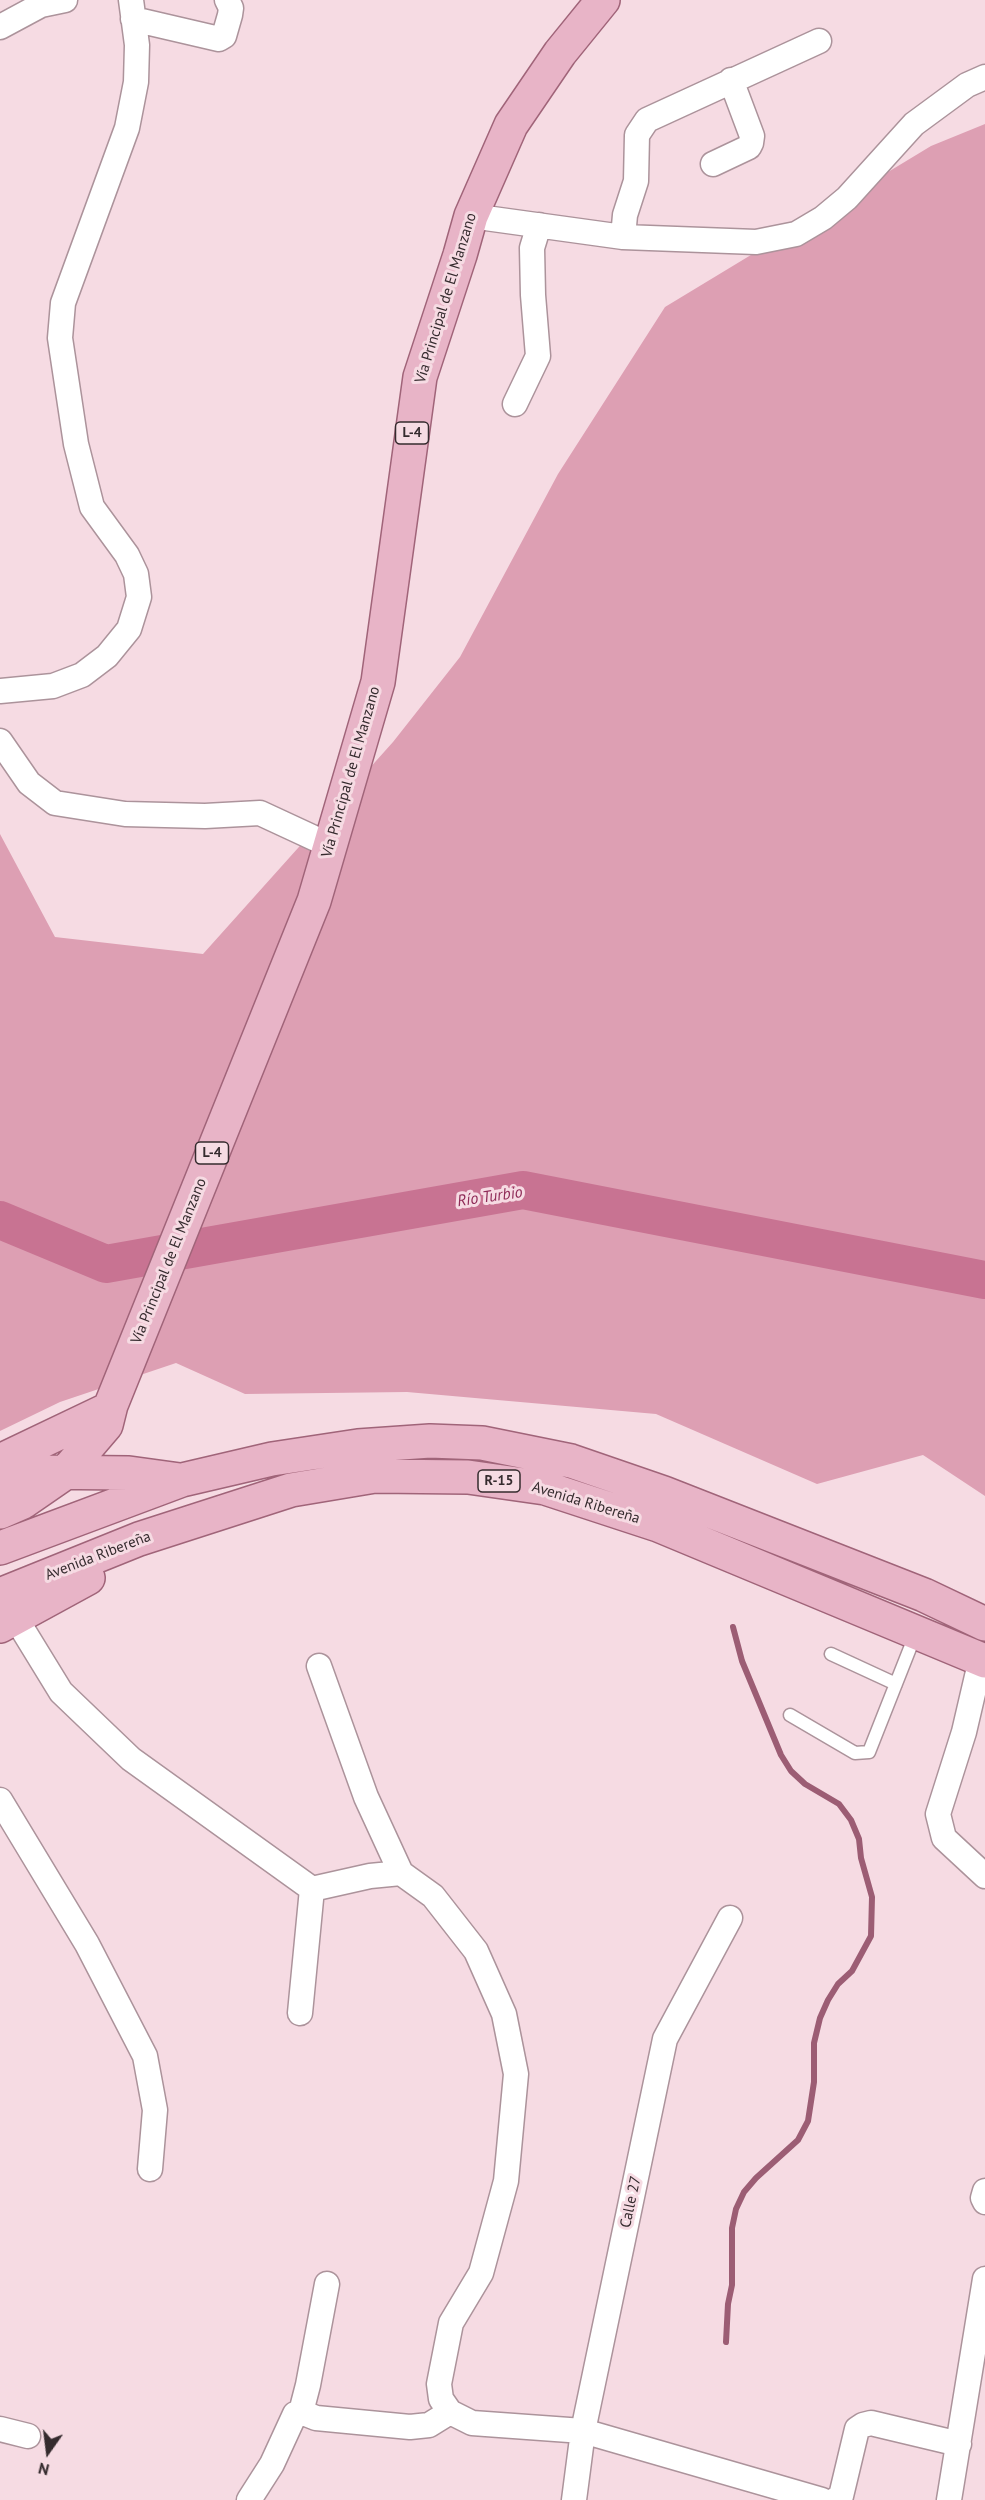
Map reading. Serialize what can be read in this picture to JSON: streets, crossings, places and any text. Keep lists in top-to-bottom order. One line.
{"streets":{"main road":["Vía Principal de El Manzano","L-4","R-15","Avenida Ribereña"],"street":["Calle 27"]},"water":["Río Turbio"],"north":"bottom"}
